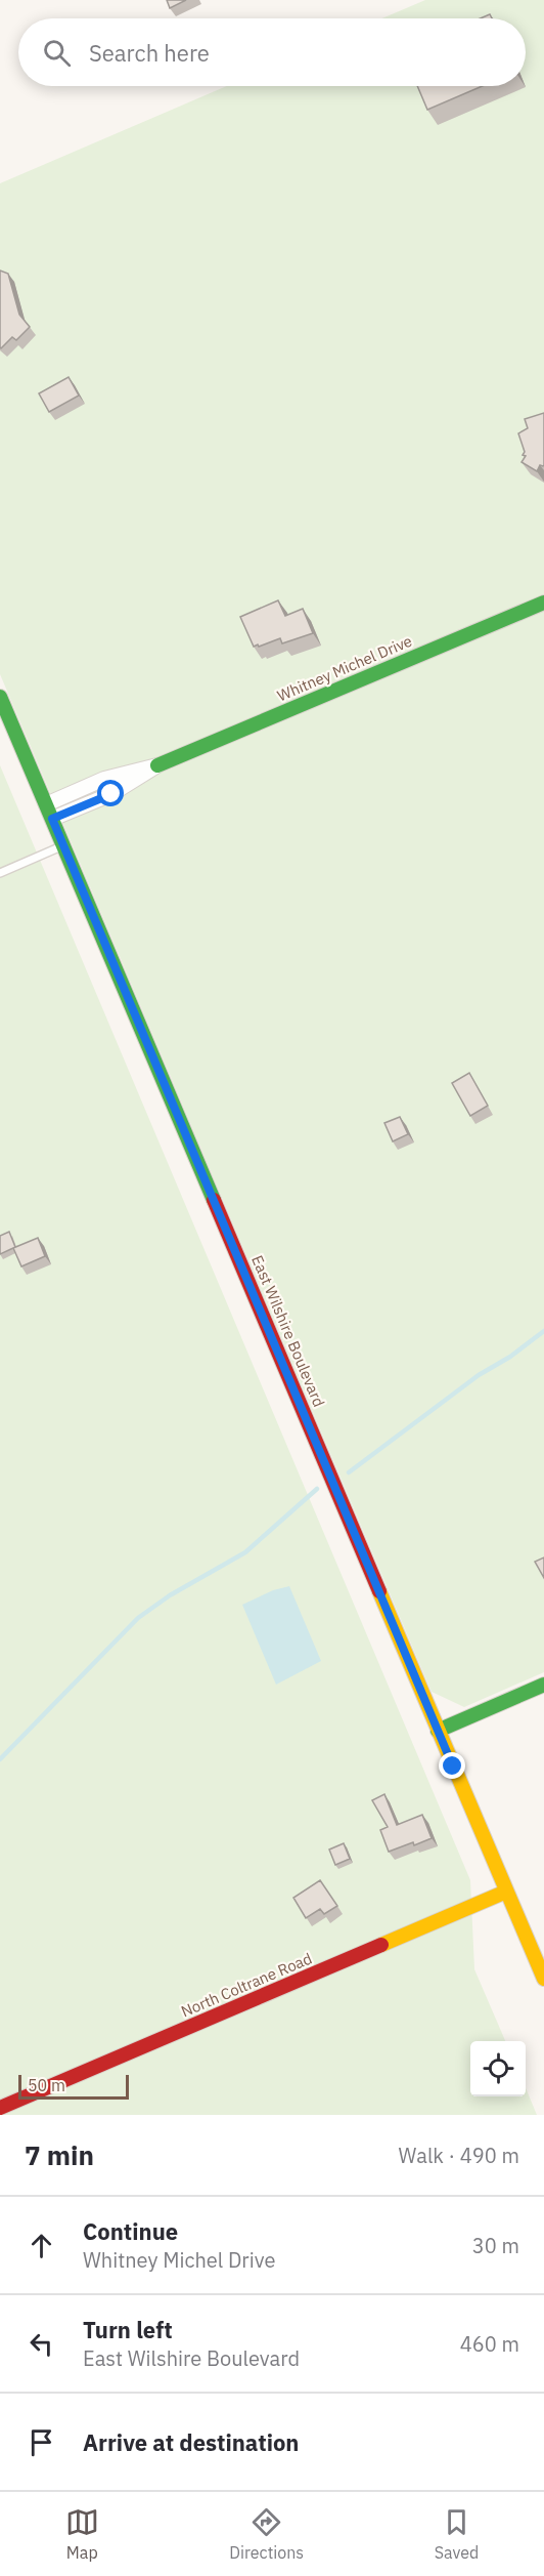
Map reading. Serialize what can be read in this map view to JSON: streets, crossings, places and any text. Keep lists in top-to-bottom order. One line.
{"streets":{"street":["Whitney Michel Drive","East Wilshire Boulevard","North Coltrane Road"]},"crossings":[["Whitney Michel Drive","East Wilshire Boulevard"],["East Wilshire Boulevard","North Coltrane Road"]],"scale_bar":"50 m","page":{"search":"Search here","scale":"50 m","heading":["7 min","Walk · 490 m"],"list":[["Continue","Whitney Michel Drive","30 m"],["Turn left","East Wilshire Boulevard","460 m"],"Arrive at destination"],"nav":["Map","Directions","Saved"]}}
